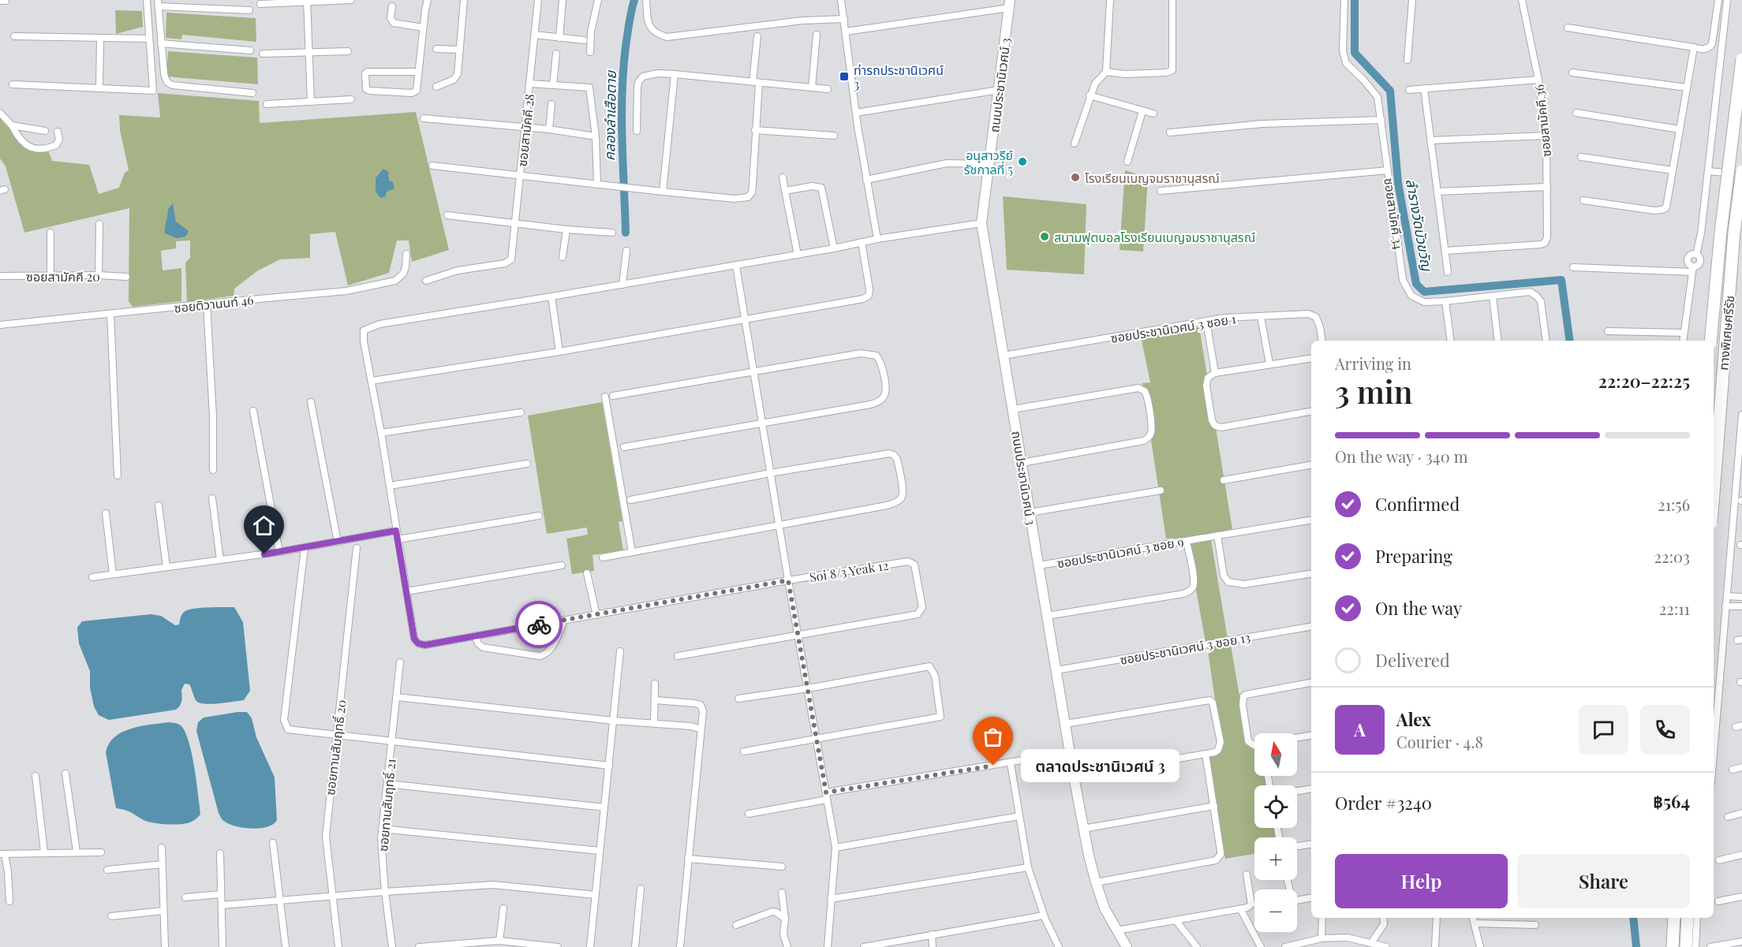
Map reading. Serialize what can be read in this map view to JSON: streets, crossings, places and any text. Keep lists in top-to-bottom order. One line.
{"streets":{"highway":["ทางพิเศษศรีรัช"],"street":["ถนนประชานิเวศน์ 3","ซอยสามัคคี 36","ซอยสามัคคี 28","ซอยสามัคคี 34","ซอยสามัคคี 20","ซอยติวานนท์ 46","ซอยประชานิเวศน์ 3 ซอย 1","ซอยประชานิเวศน์ 3 ซอย 9","Soi 8/3 Yeak 12","ซอยประชานิเวศน์ 3 ซอย 13","ซอยทานสัมฤทธิ์ 20","ซอยทานสัมฤทธิ์ 21"]},"crossings":[["ถนนประชานิเวศน์ 3","ซอยประชานิเวศน์ 3 ซอย 1"],["ถนนประชานิเวศน์ 3","ซอยประชานิเวศน์ 3 ซอย 9"],["ถนนประชานิเวศน์ 3","ซอยประชานิเวศน์ 3 ซอย 13"]],"water":["คลองลำเสือตาย","ลำรางวัดบัวขวัญ"],"places":{"transit":["ท่ารถประชานิเวศน์ 3"],"other":["อนุสาวรีย์ รัชกาลที่ 5","โรงเรียนเบญจมราชานุสรณ์","สนามฟุตบอลโรงเรียนเบญจมราชานุสรณ์","ตลาดประชานิเวศน์ 3"]},"north":"top","page":{"heading":["3 min","Arriving in","22:20–22:25"],"panel":["Alex","Courier · 4.8","Order #3240","฿564"],"bar":"On the way · 340 m","list":[["Confirmed","21:56"],["Preparing","22:03"],["On the way","22:11"],"Delivered"],"round":"A","map_buttons":["+","−"],"bubble":"ตลาดประชานิเวศน์ 3","buttons":["Help","Share"]}}
